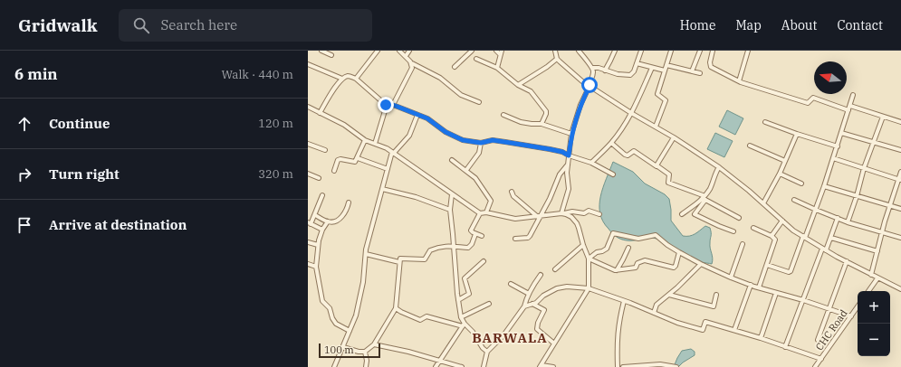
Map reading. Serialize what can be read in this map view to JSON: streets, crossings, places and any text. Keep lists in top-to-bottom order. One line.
{"streets":{"street":["CHC Road"]},"districts":["BARWALA"],"scale_bar":"100 m","north":"left","page":{"header":"Gridwalk","search":"Search here","nav":["Home","Map","About","Contact"],"heading":["6 min","Walk · 440 m"],"list":[["Continue","120 m"],["Turn right","320 m"],"Arrive at destination"],"map_buttons":["+","−"],"scale":"100 m"}}
